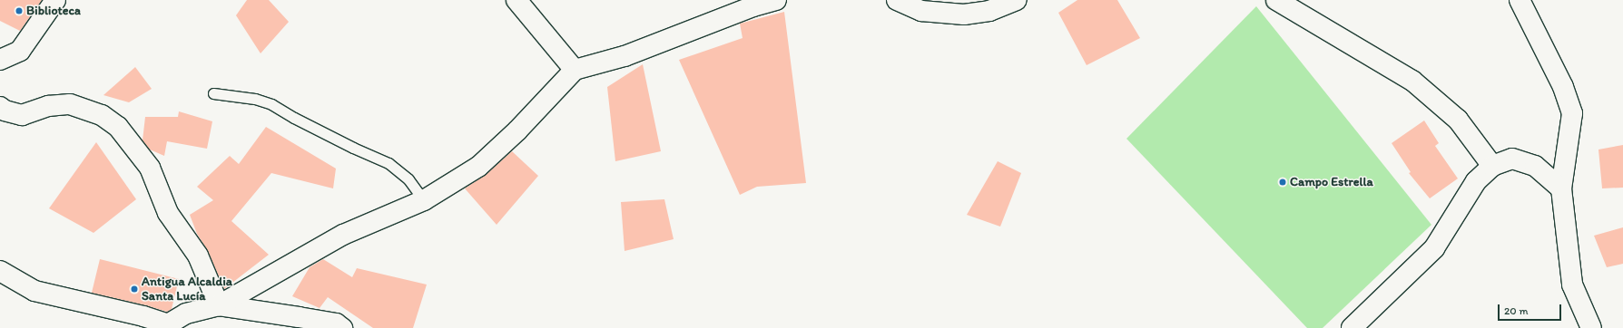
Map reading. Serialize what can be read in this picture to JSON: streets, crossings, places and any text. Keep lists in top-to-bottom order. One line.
{"places":["Biblioteca","Campo Estrella","Antigua Alcaldia Santa Lucía"],"scale_bar":"20 m"}
